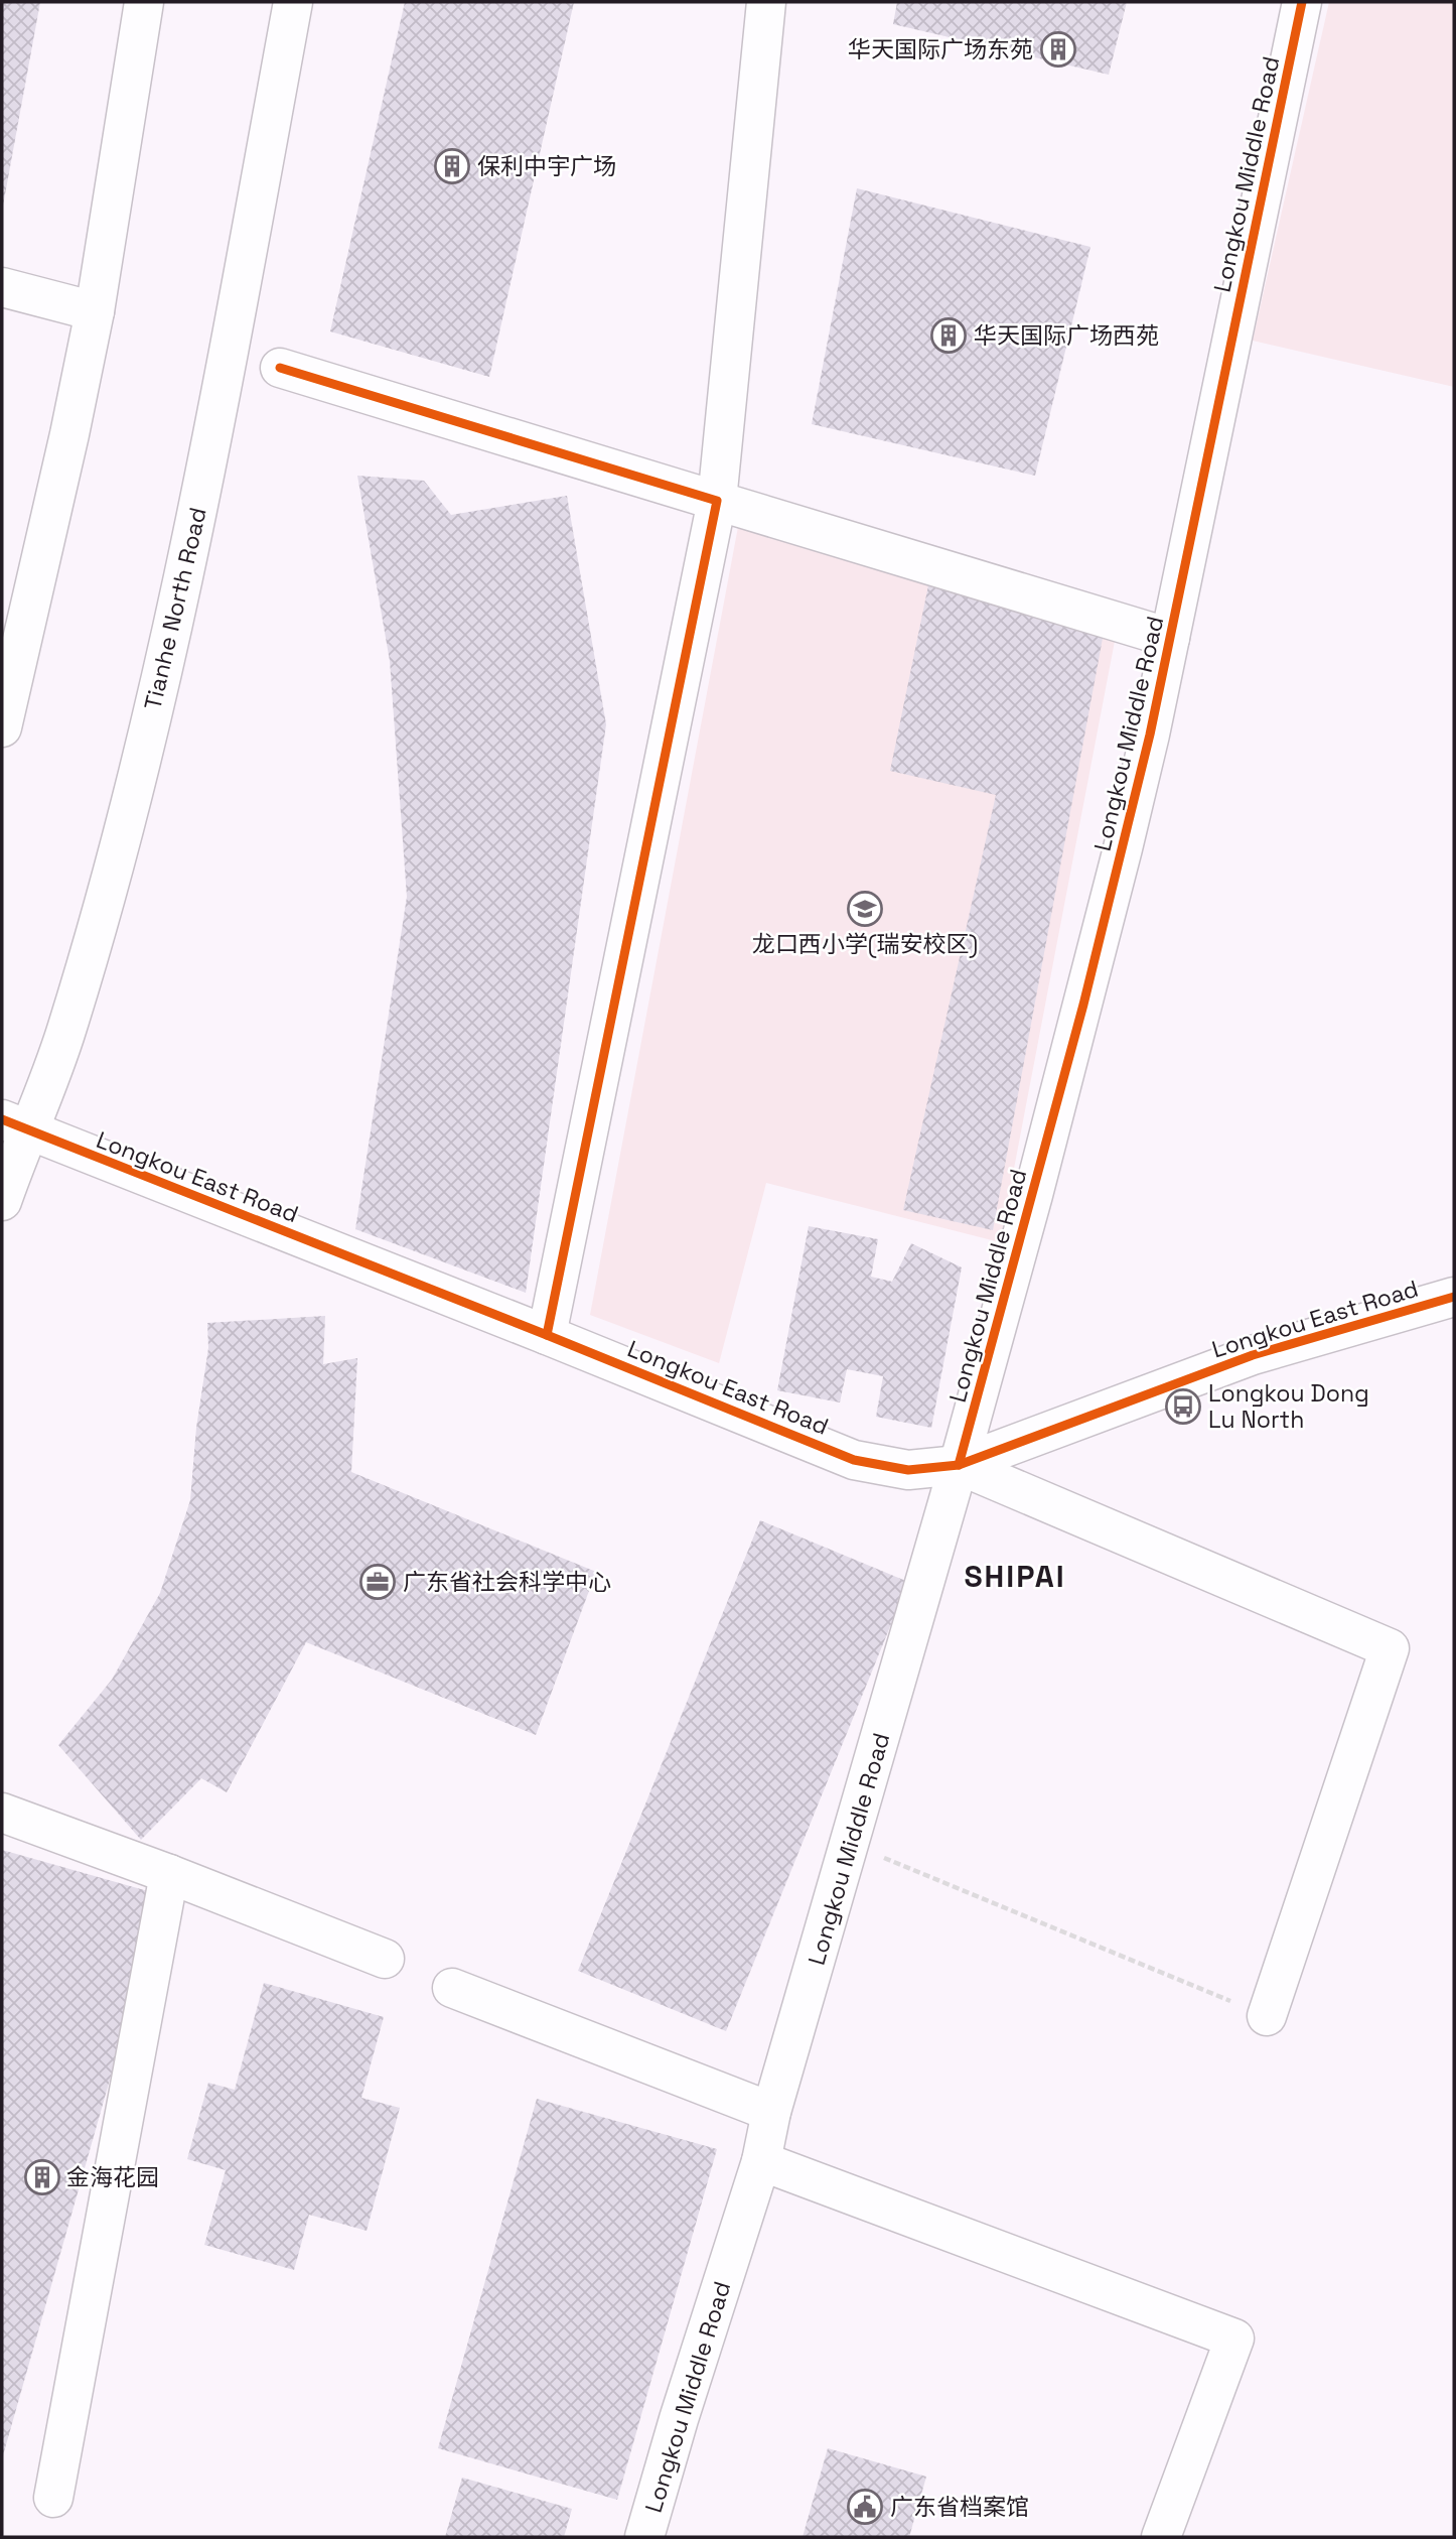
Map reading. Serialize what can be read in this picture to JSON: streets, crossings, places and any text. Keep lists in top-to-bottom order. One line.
{"streets":{"street":["Longkou Middle Road","Tianhe North Road","Longkou East Road"]},"crossings":[["Longkou Middle Road","Longkou East Road"],["Tianhe North Road","Longkou East Road"]],"districts":["SHIPAI"],"places":{"building":["华天国际广场东苑","保利中宇广场","华天国际广场西苑","金海花园"],"school or university":["龙口西小学(瑞安校区)"],"bus stop":["Longkou Dong Lu North"],"office":["广东省社会科学中心"],"public building":["广东省档案馆"]}}
